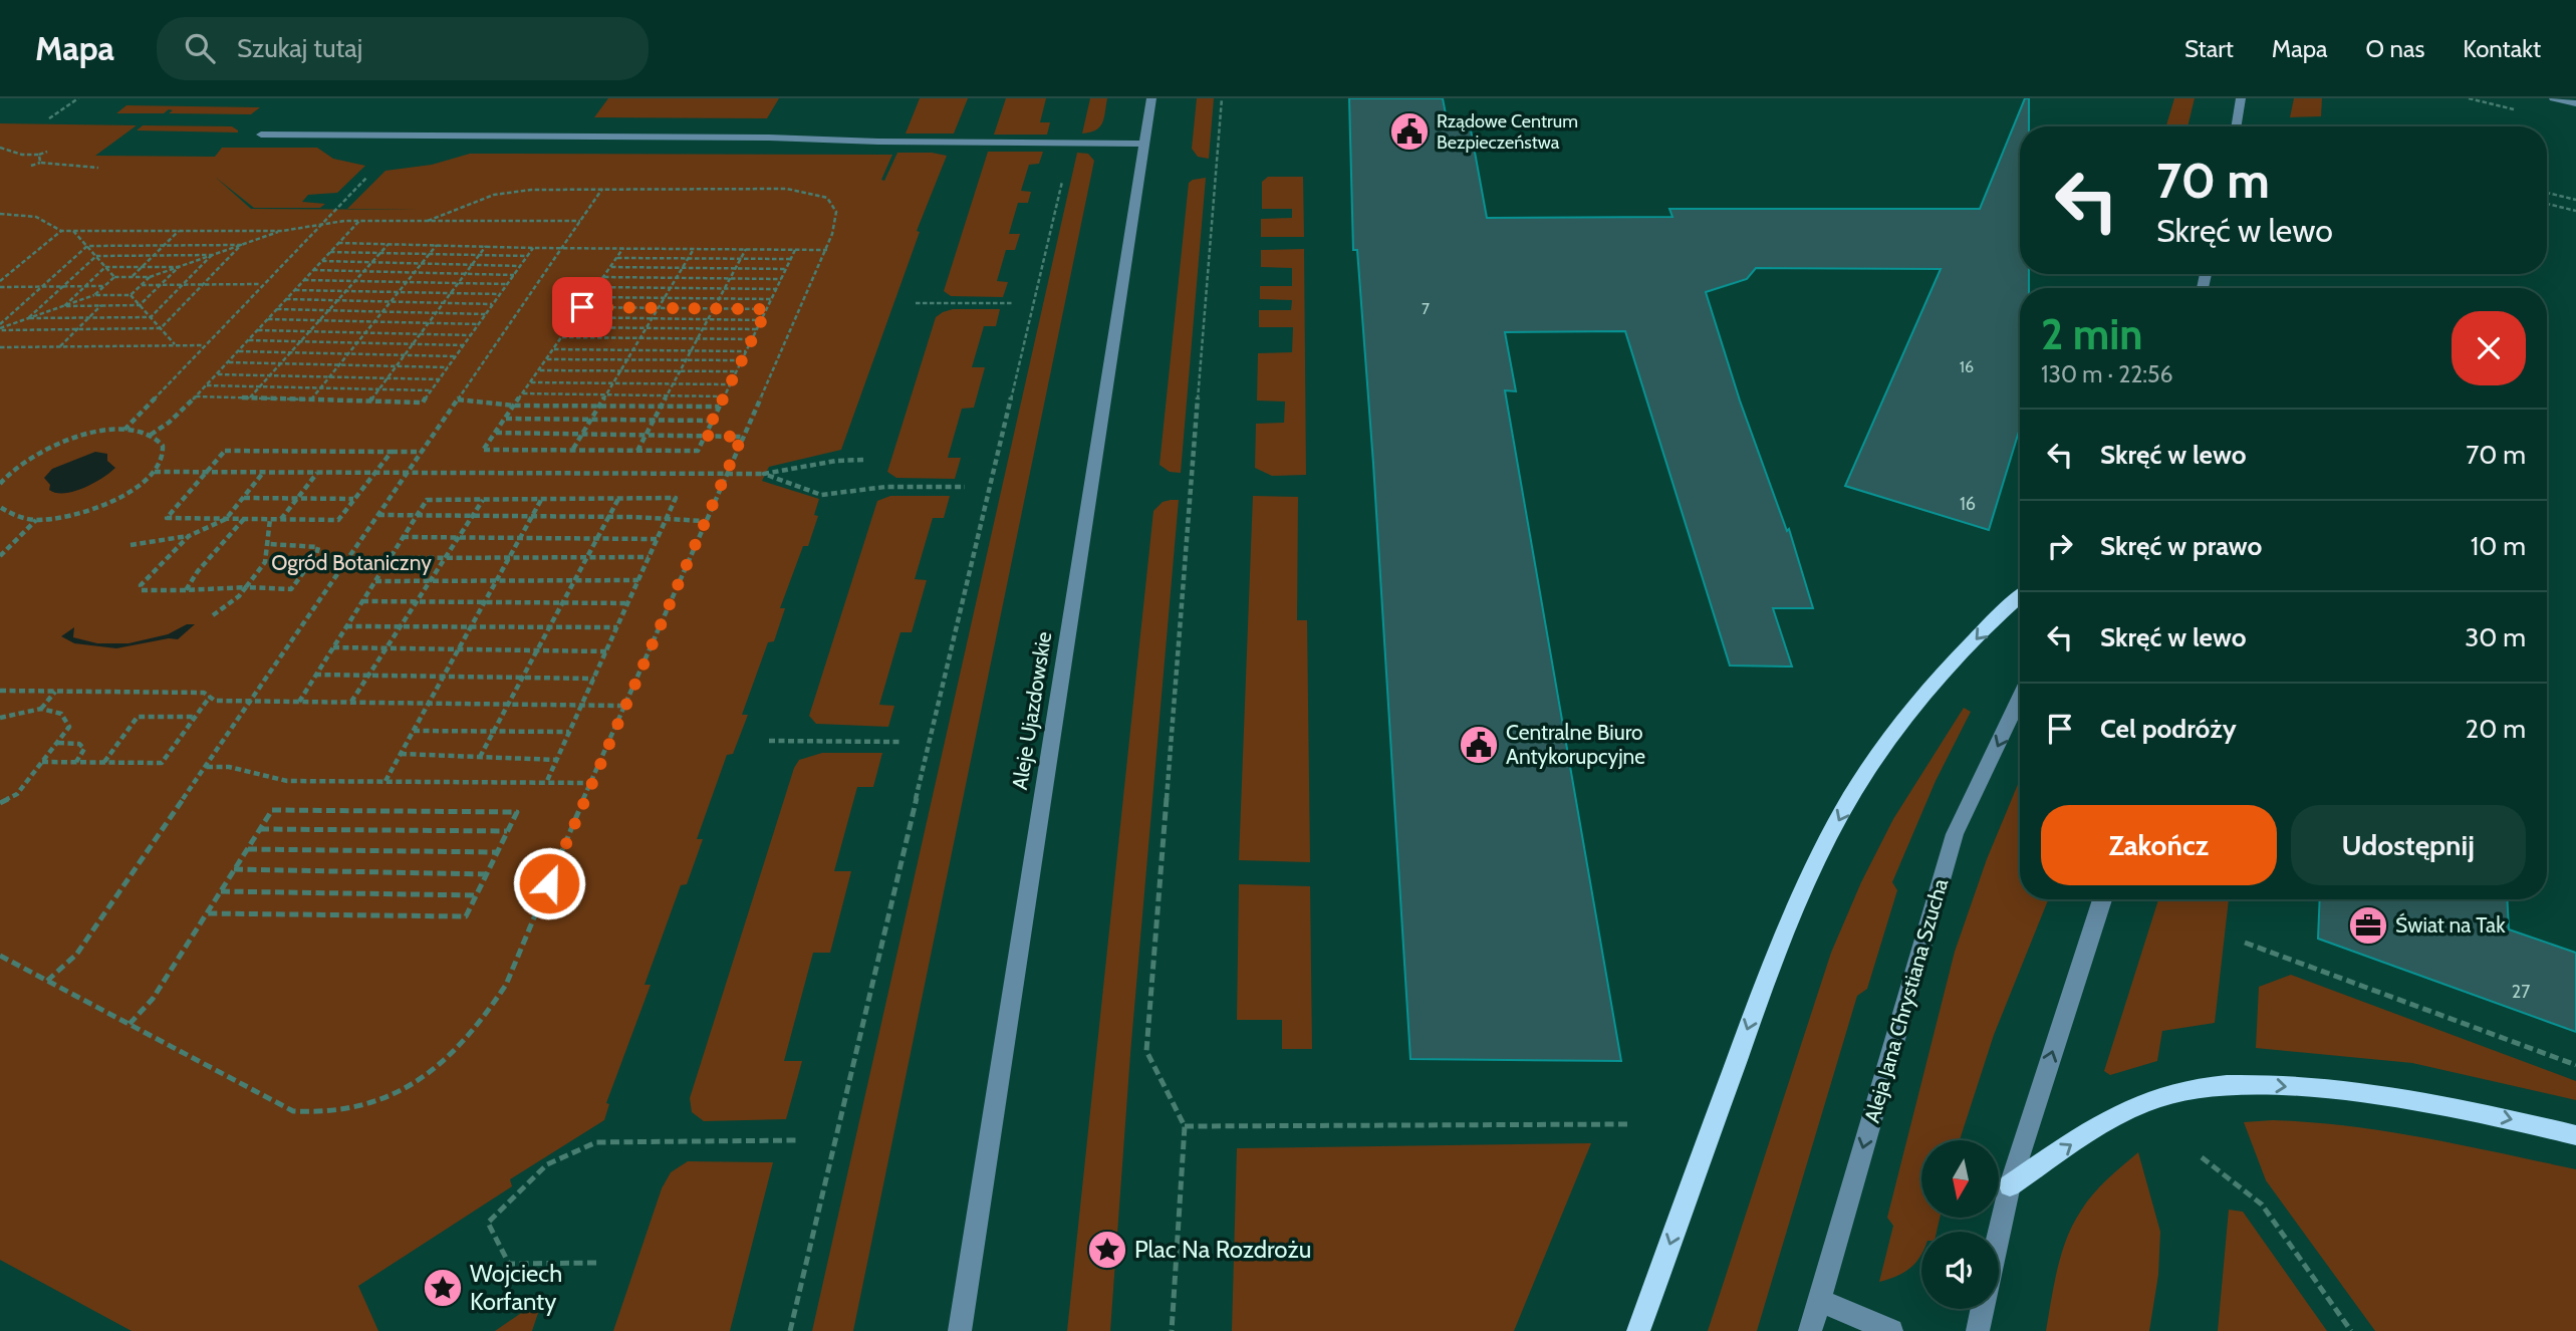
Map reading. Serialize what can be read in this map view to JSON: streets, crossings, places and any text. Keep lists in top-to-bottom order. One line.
{"streets":{"street":["Aleje Ujazdowskie","Aleja Jana Chrystiana Szucha"]},"parks":["Ogród Botaniczny"],"places":{"public building":["Rządowe Centrum Bezpieczeństwa","Centralne Biuro Antykorupcyjne"],"office":["Świat na Tak"],"place":["Plac Na Rozdrożu","Wojciech Korfanty"]},"house_numbers":["7","16","16","27"],"north":"bottom","page":{"header":"Mapa","search":"Szukaj tutaj","nav":["Start","Mapa","O nas","Kontakt"],"turn":["70 m","Skręć w lewo"],"heading":["2 min","130 m · 22:56"],"list":[{"name":"Skręć w lewo","value":"70 m"},{"name":"Skręć w prawo","value":"10 m"},{"name":"Skręć w lewo","value":"30 m"},{"name":"Cel podróży","value":"20 m"}],"buttons":["Zakończ","Udostępnij"]}}
